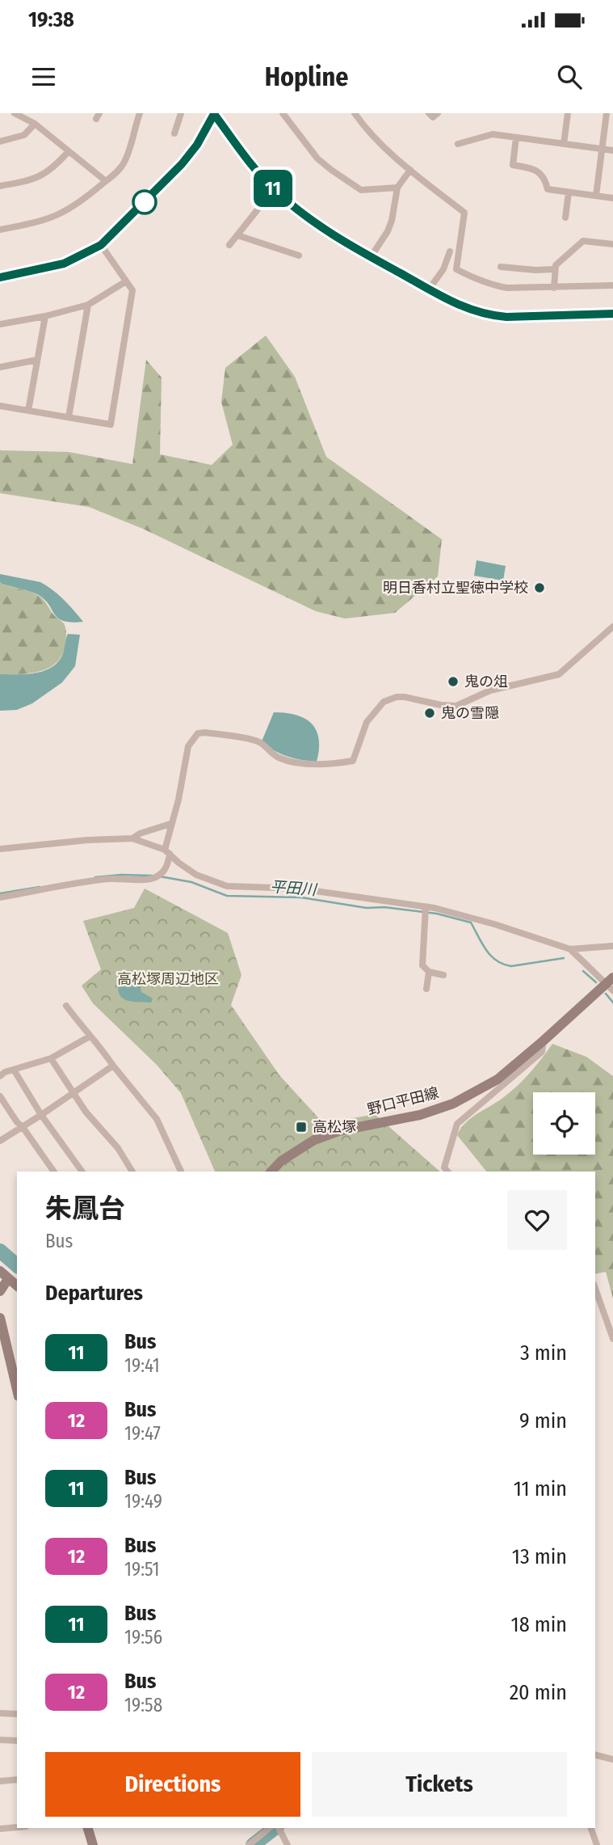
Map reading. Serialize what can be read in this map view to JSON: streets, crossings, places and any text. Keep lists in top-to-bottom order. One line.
{"streets":{"main road":["野口平田線"]},"water":["平田川"],"parks":["高松塚周辺地区"],"places":{"other":["明日香村立聖徳中学校","鬼の俎","鬼の雪隠"],"transit":["高松塚"]},"lines":["bus line 11"],"page":{"status":"19:38","header":"Hopline","on_map":"11","heading":[["朱鳳台","Bus"],"Departures"],"list":[{"mark":"11","name":"Bus","note":"19:41","value":"3 min"},{"mark":"12","name":"Bus","note":"19:47","value":"9 min"},{"mark":"11","name":"Bus","note":"19:49","value":"11 min"},{"mark":"12","name":"Bus","note":"19:51","value":"13 min"},{"mark":"11","name":"Bus","note":"19:56","value":"18 min"},{"mark":"12","name":"Bus","note":"19:58","value":"20 min"}],"buttons":["Directions","Tickets"]}}
